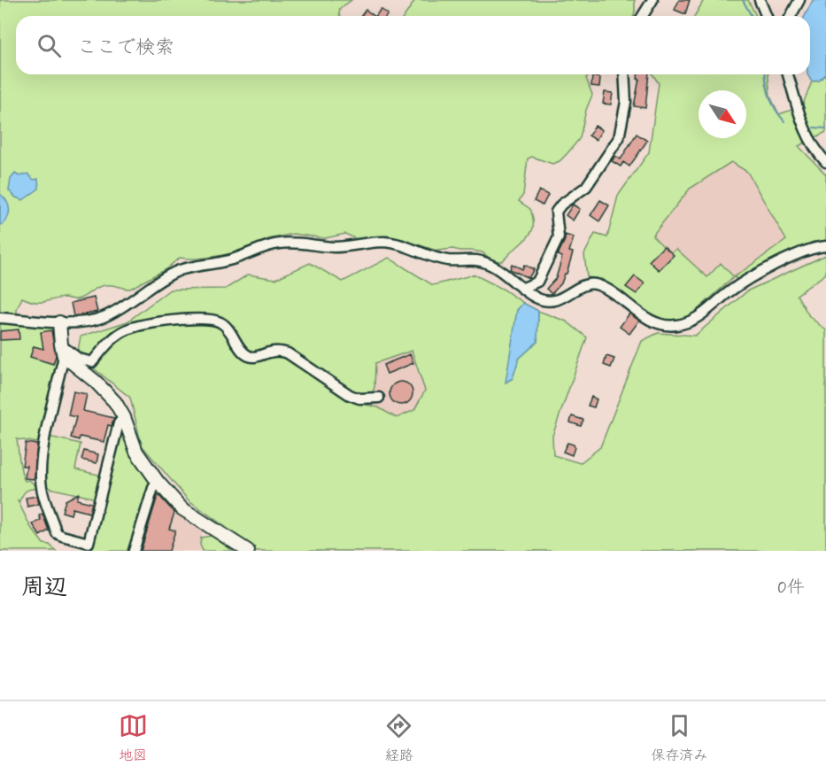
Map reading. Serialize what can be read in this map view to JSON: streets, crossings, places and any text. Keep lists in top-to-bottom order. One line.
{"north":"bottom right","page":{"search":"ここで検索","heading":["周辺","0件"],"nav":["地図","経路","保存済み"]}}
